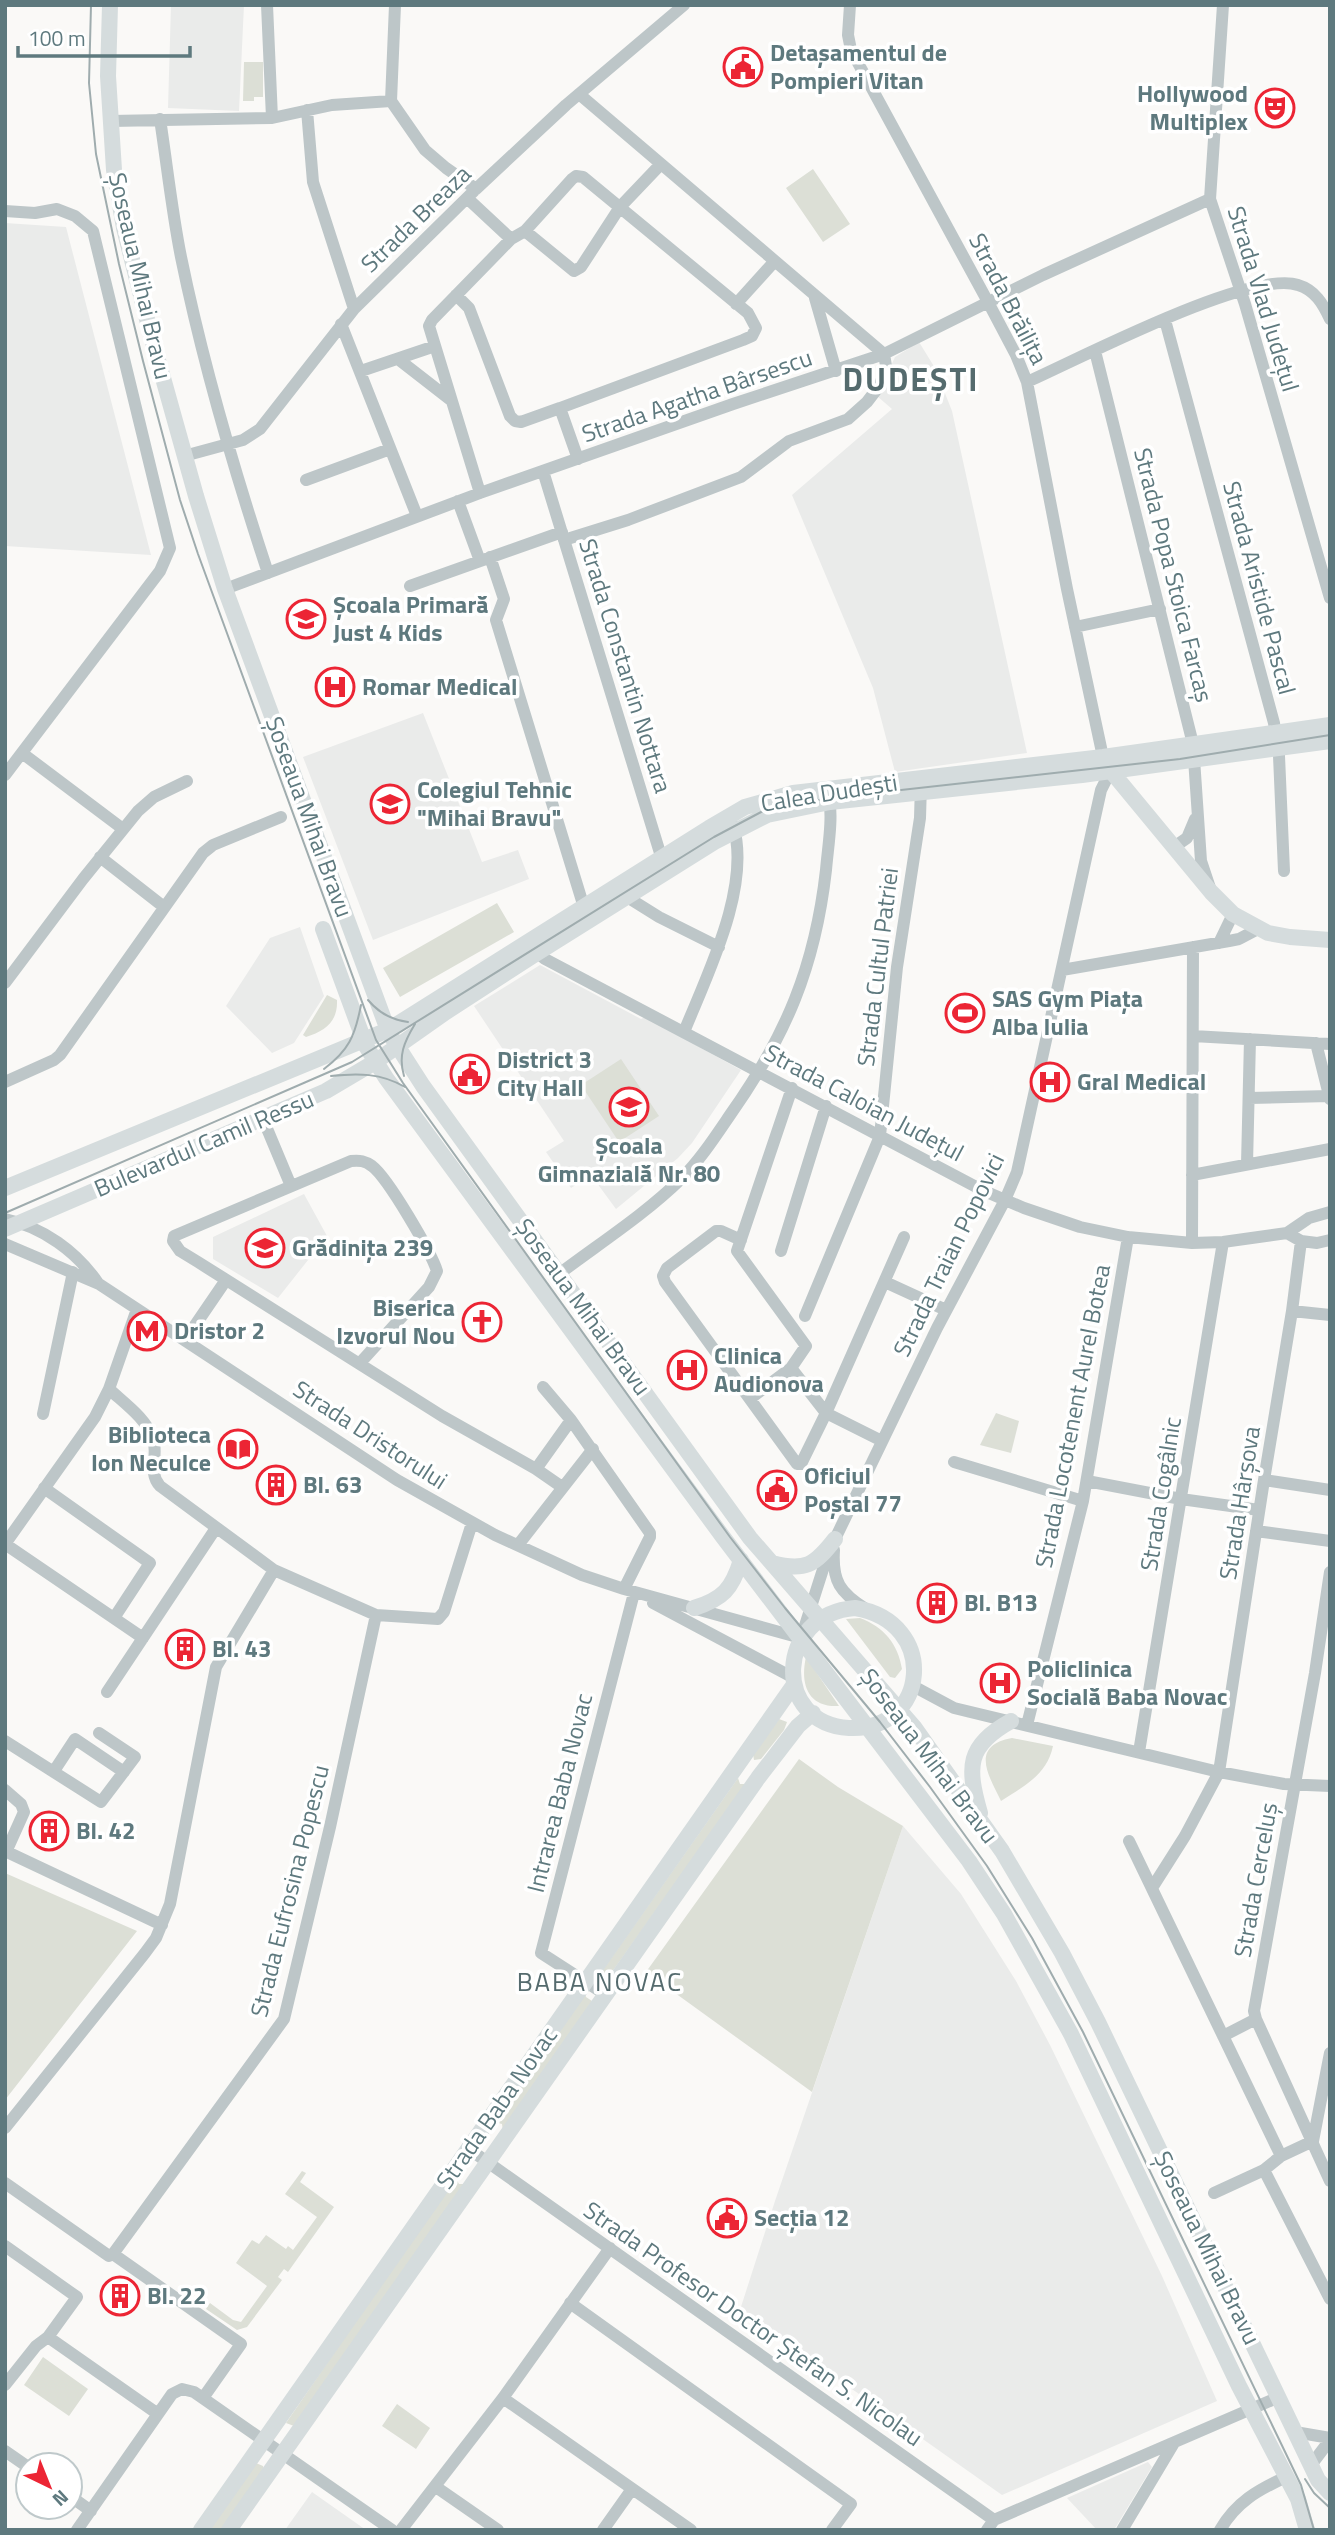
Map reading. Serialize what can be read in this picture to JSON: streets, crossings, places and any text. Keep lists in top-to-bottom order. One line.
{"streets":{"main road":["Șoseaua Mihai Bravu","Calea Dudești","Bulevardul Camil Ressu","Strada Baba Novac"],"street":["Strada Breaza","Strada Brăilița","Strada Vlad Județul","Strada Agatha Bârsescu","Strada Popa Stoica Farcaș","Strada Aristide Pascal","Strada Constantin Nottara","Strada Cultul Patriei","Strada Caloian Județul","Strada Traian Popovici","Strada Locotenent Aurel Botea","Strada Dristorului","Strada Cogâlnic","Strada Hârșova","Intrarea Baba Novac","Strada Cerceluș","Strada Eufrosina Popescu","Strada Profesor Doctor Ștefan S. Nicolau"]},"crossings":[["Strada Breaza","Șoseaua Mihai Bravu"],["Șoseaua Mihai Bravu","Strada Agatha Bârsescu"],["Șoseaua Mihai Bravu","Calea Dudești"],["Șoseaua Mihai Bravu","Bulevardul Camil Ressu"],["Șoseaua Mihai Bravu","Strada Traian Popovici"],["Șoseaua Mihai Bravu","Strada Dristorului"],["Strada Brăilița","Strada Agatha Bârsescu"],["Strada Brăilița","Calea Dudești"],["Strada Brăilița","Strada Traian Popovici"],["Strada Vlad Județul","Strada Agatha Bârsescu"],["Strada Agatha Bârsescu","Strada Constantin Nottara"],["Strada Popa Stoica Farcaș","Calea Dudești"],["Strada Aristide Pascal","Calea Dudești"],["Strada Constantin Nottara","Calea Dudești"],["Calea Dudești","Strada Cultul Patriei"],["Calea Dudești","Strada Caloian Județul"],["Calea Dudești","Bulevardul Camil Ressu"],["Calea Dudești","Strada Traian Popovici"],["Strada Cultul Patriei","Strada Caloian Județul"],["Strada Caloian Județul","Strada Traian Popovici"],["Strada Caloian Județul","Strada Locotenent Aurel Botea"],["Strada Caloian Județul","Strada Cogâlnic"],["Bulevardul Camil Ressu","Strada Dristorului"],["Strada Dristorului","Intrarea Baba Novac"],["Strada Dristorului","Strada Baba Novac"],["Intrarea Baba Novac","Strada Baba Novac"],["Strada Baba Novac","Strada Profesor Doctor Ștefan S. Nicolau"]],"districts":["DUDEŞTI","BABA NOVAC"],"places":{"public building":["Detașamentul de Pompieri Vitan","District 3 City Hall","Oficiul Poștal 77","Secția 12"],"theatre":["Hollywood Multiplex"],"school or university":["Școala Primară Just 4 Kids","Colegiul Tehnic \"Mihai Bravu\"","Școala Gimnazială Nr. 80","Grădinița 239"],"hospital":["Romar Medical","Gral Medical","Clinica Audionova","Policlinica Socială Baba Novac"],"sports":["SAS Gym Piața Alba Iulia"],"church":["Biserica Izvorul Nou"],"metro station":["Dristor 2"],"library":["Biblioteca Ion Neculce"],"building":["Bl. 63","Bl. B13","Bl. 43","Bl. 42","Bl. 22"]},"scale_bar":"100 m","north":"bottom right"}
